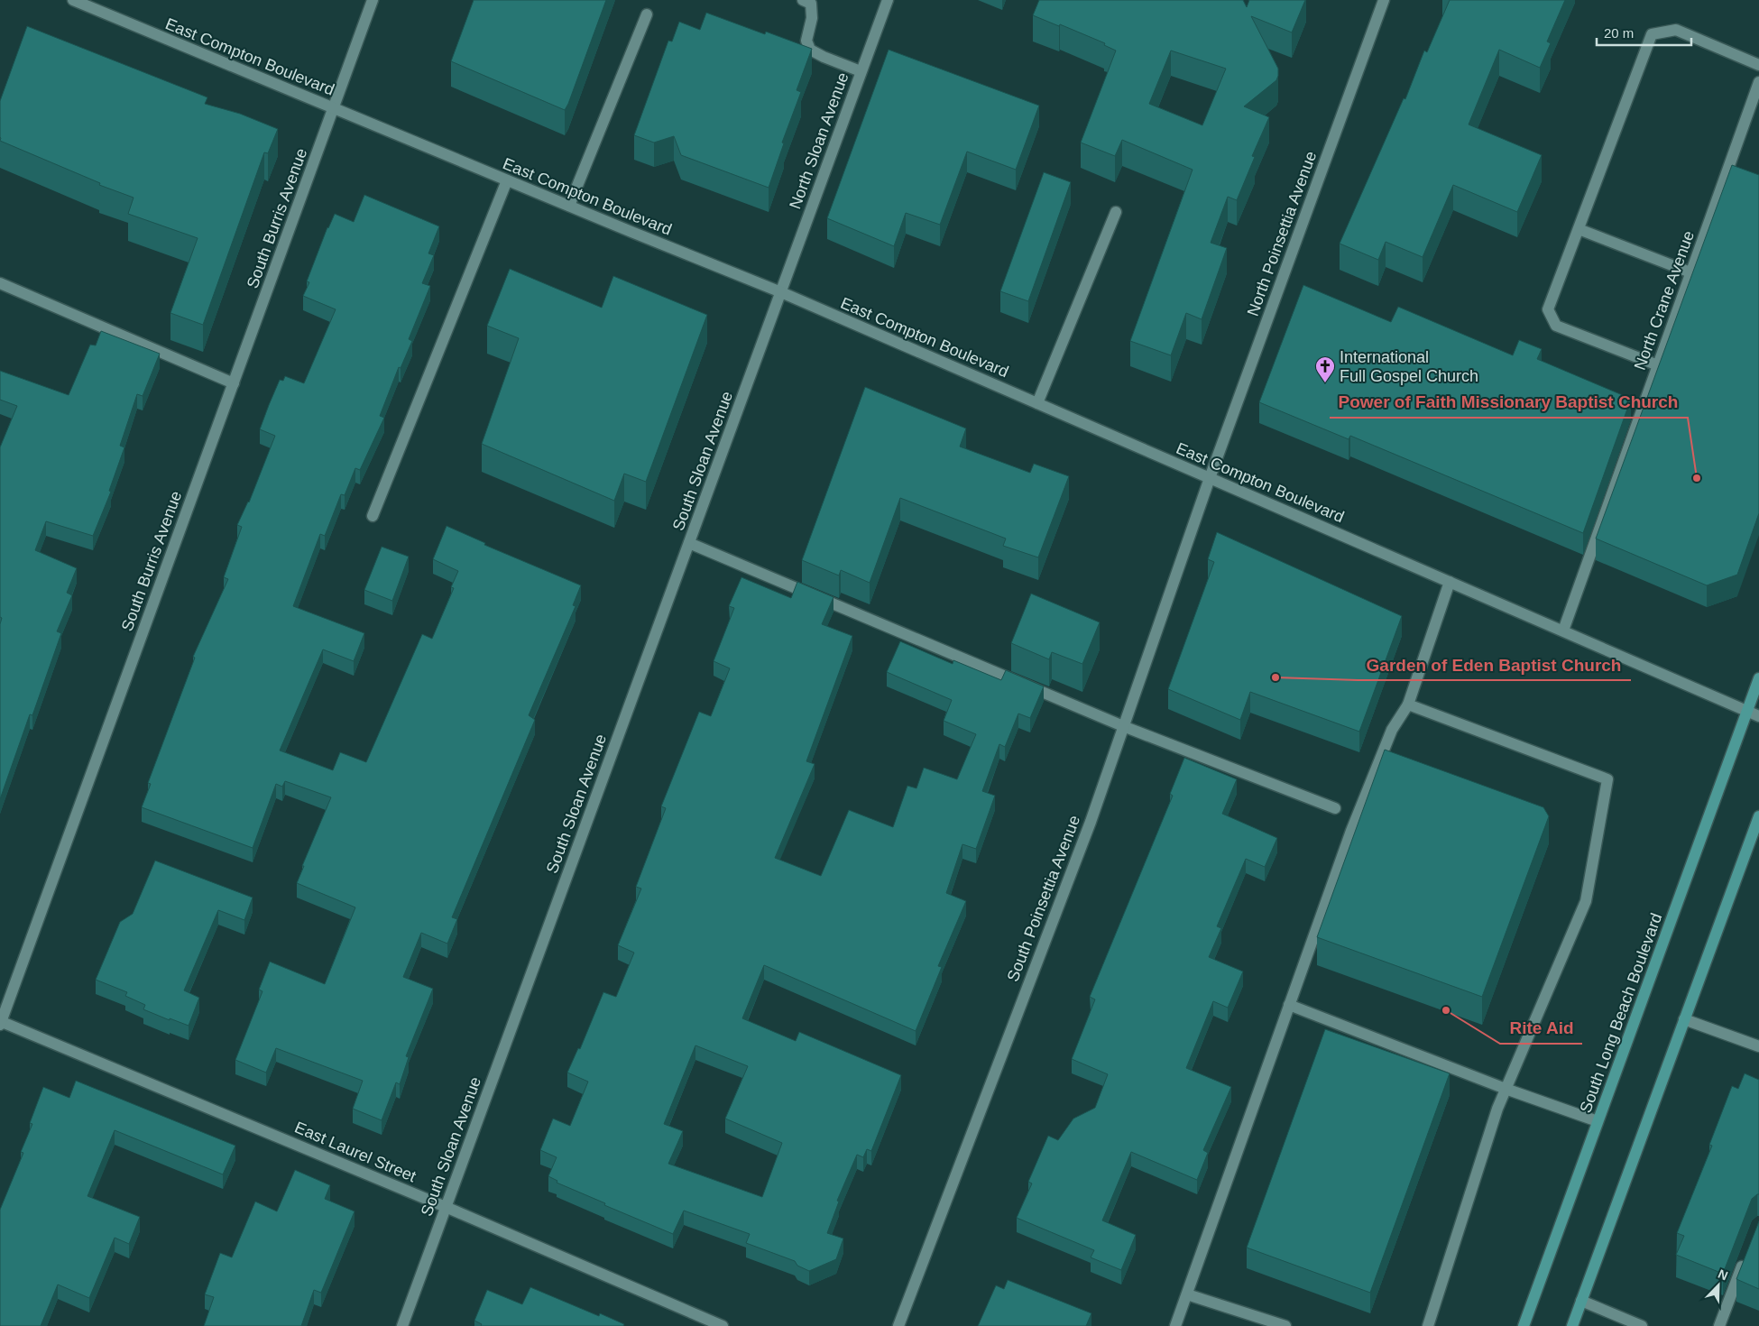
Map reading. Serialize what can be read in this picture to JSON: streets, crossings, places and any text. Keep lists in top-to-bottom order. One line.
{"streets":{"main road":["South Long Beach Boulevard"],"street":["East Compton Boulevard","North Sloan Avenue","South Burris Avenue","North Poinsettia Avenue","North Crane Avenue","South Sloan Avenue","South Poinsettia Avenue","East Laurel Street"]},"crossings":[["East Compton Boulevard","North Sloan Avenue"],["East Compton Boulevard","South Burris Avenue"],["East Compton Boulevard","North Poinsettia Avenue"],["East Compton Boulevard","North Crane Avenue"],["East Compton Boulevard","South Sloan Avenue"],["East Compton Boulevard","South Poinsettia Avenue"],["East Compton Boulevard","South Long Beach Boulevard"],["North Sloan Avenue","South Sloan Avenue"],["South Burris Avenue","East Laurel Street"],["North Poinsettia Avenue","South Poinsettia Avenue"],["South Sloan Avenue","East Laurel Street"]],"places":{"church":["International Full Gospel Church"],"other":["Power of Faith Missionary Baptist Church","Garden of Eden Baptist Church","Rite Aid"]},"scale_bar":"20 m","north":"top right"}
